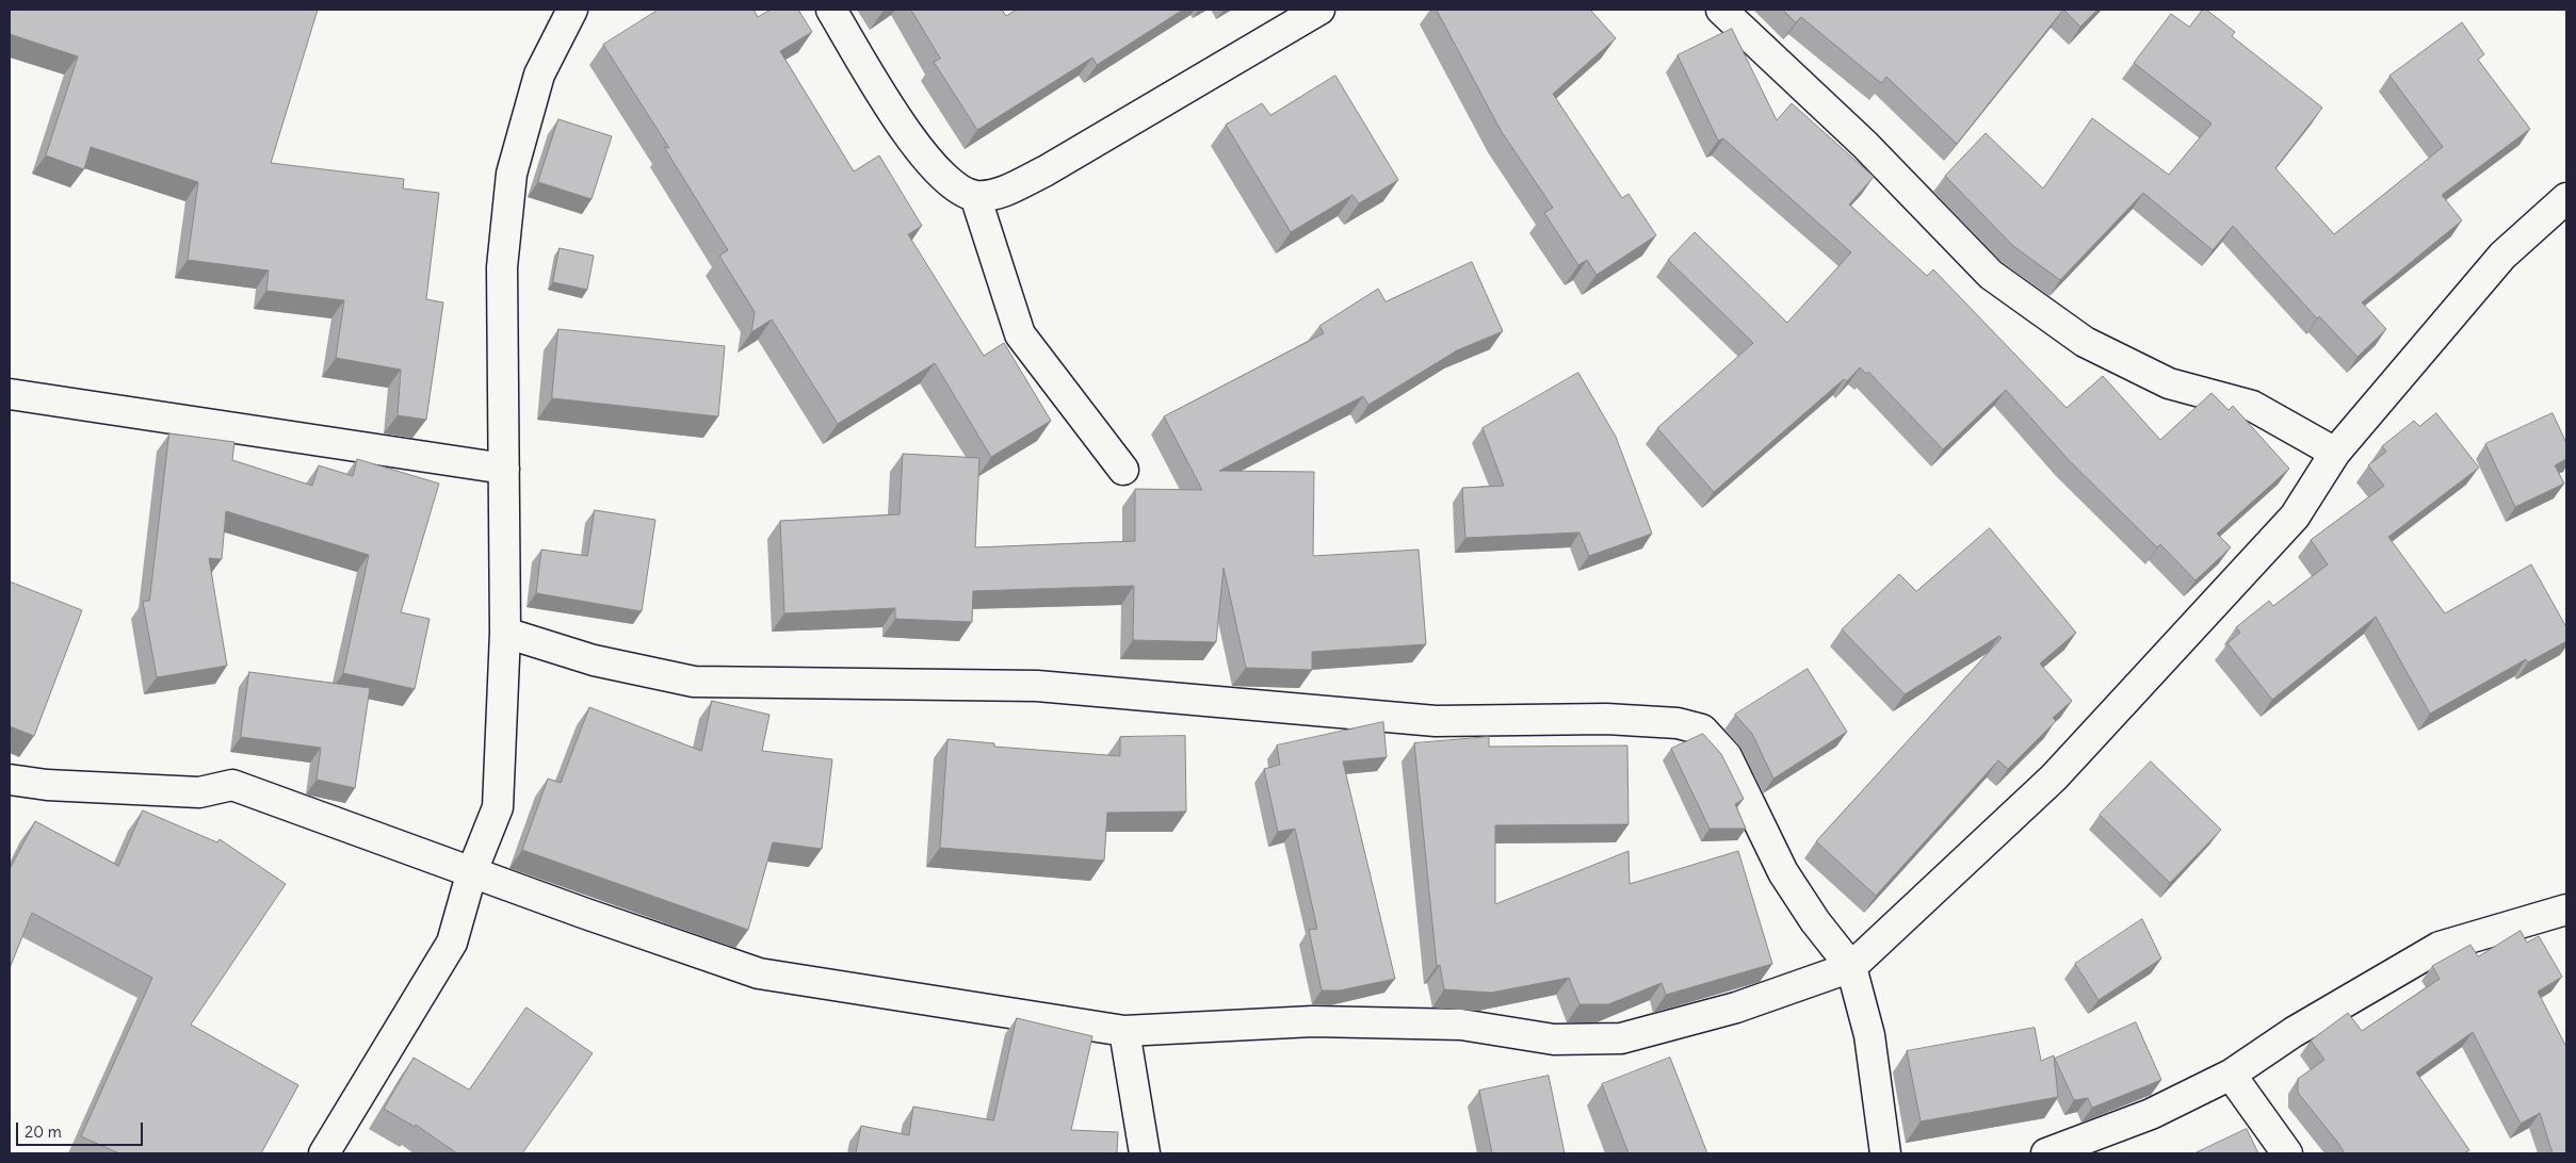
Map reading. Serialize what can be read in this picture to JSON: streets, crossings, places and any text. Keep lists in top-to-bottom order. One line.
{"scale_bar":"20 m"}
